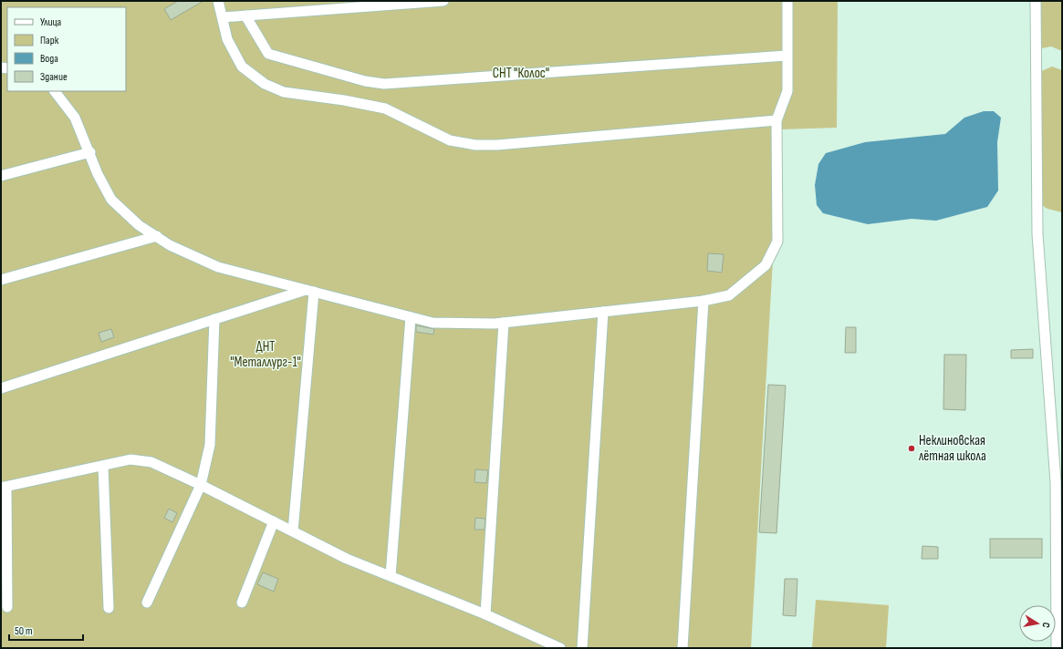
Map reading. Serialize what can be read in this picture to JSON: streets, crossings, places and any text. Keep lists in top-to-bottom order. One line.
{"parks":["СНТ \"Колос\"","ДНТ \"Металлург-1\""],"places":["Неклиновская лётная школа"],"legend":["Улица","Парк","Вода","Здание"],"scale_bar":"50 m","north":"right"}
